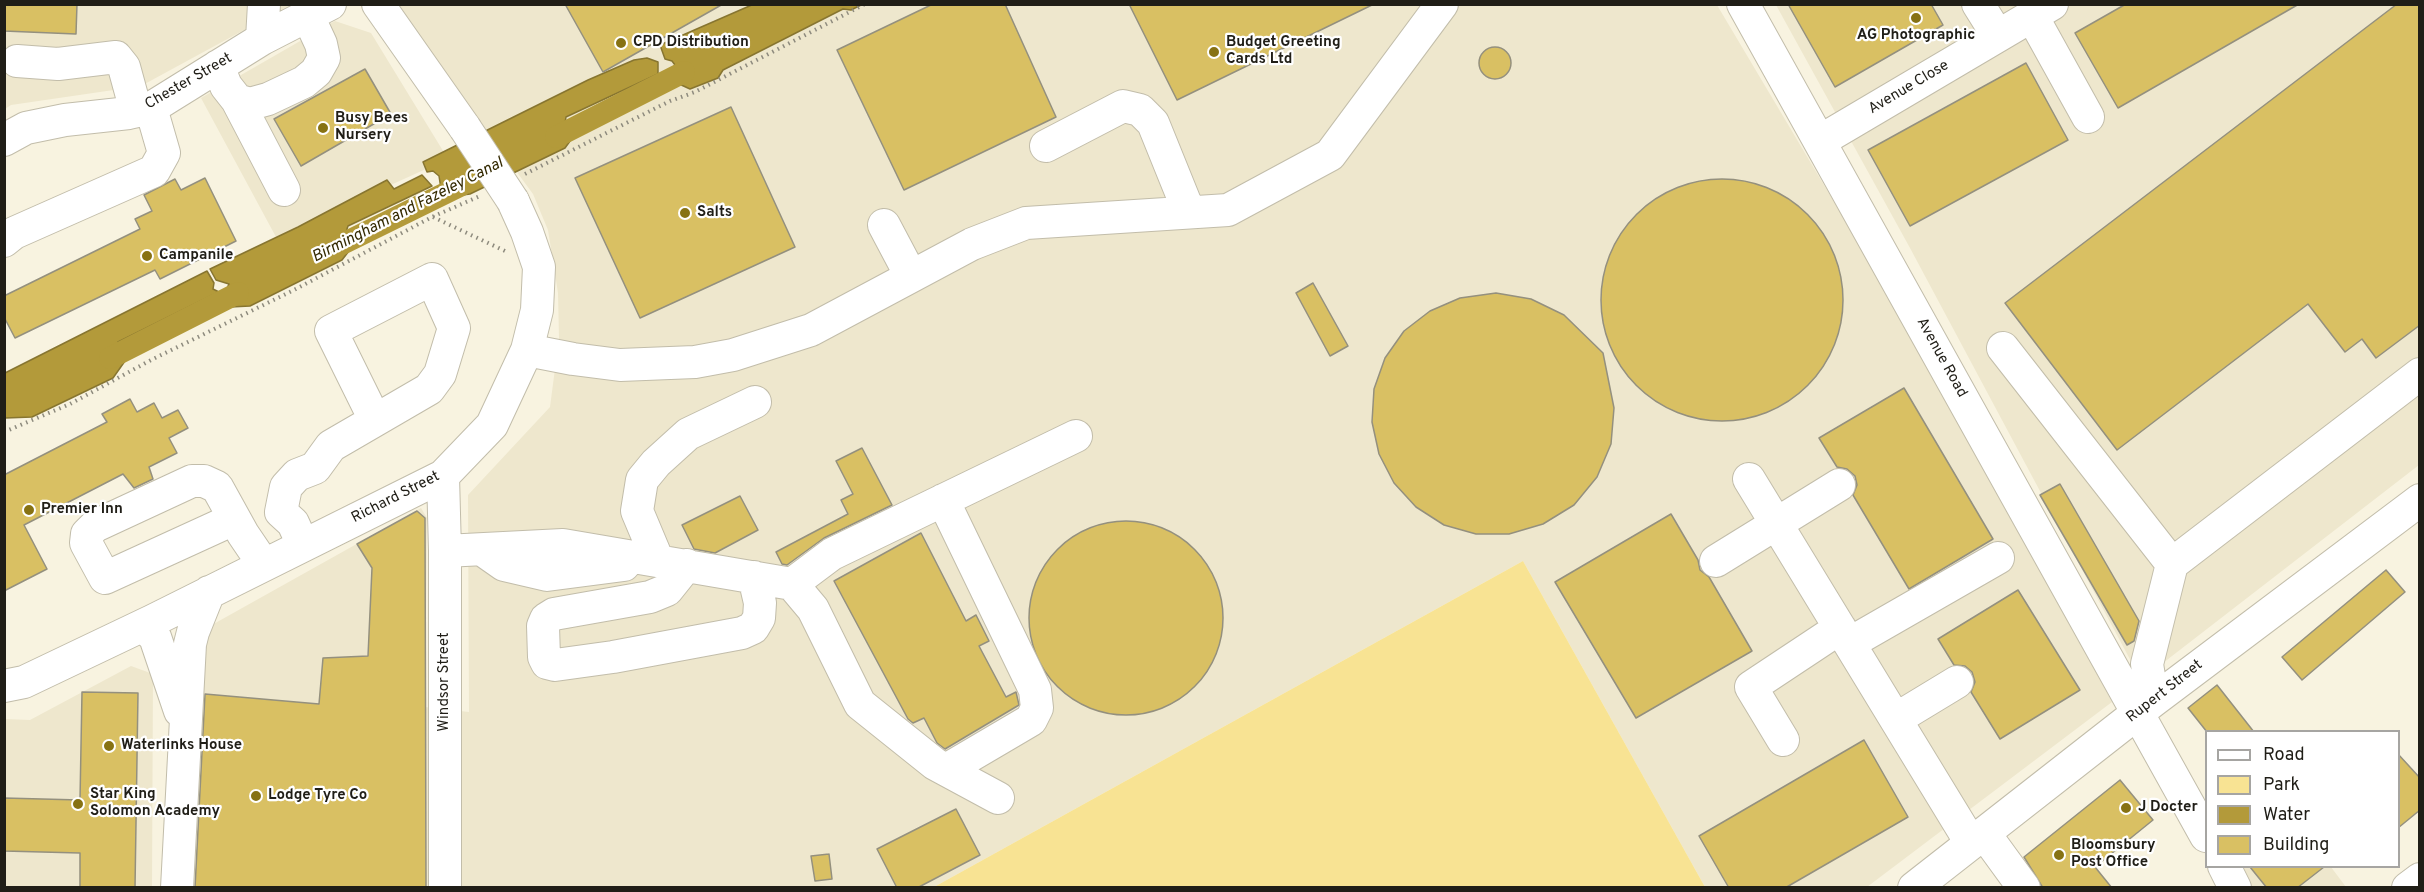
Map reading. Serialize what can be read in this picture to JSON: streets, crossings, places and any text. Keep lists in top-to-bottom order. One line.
{"streets":{"street":["Chester Street","Avenue Close","Avenue Road","Richard Street","Windsor Street","Rupert Street"]},"crossings":[["Avenue Close","Avenue Road"],["Avenue Road","Rupert Street"],["Richard Street","Windsor Street"]],"water":["Birmingham and Fazeley Canal"],"places":["AG Photographic","CPD Distribution","Budget Greeting Cards Ltd","Busy Bees Nursery","Salts","Campanile","Premier Inn","Waterlinks House","Lodge Tyre Co","Star King Solomon Academy","J Docter","Bloomsbury Post Office"],"legend":["Road","Park","Water","Building"]}
